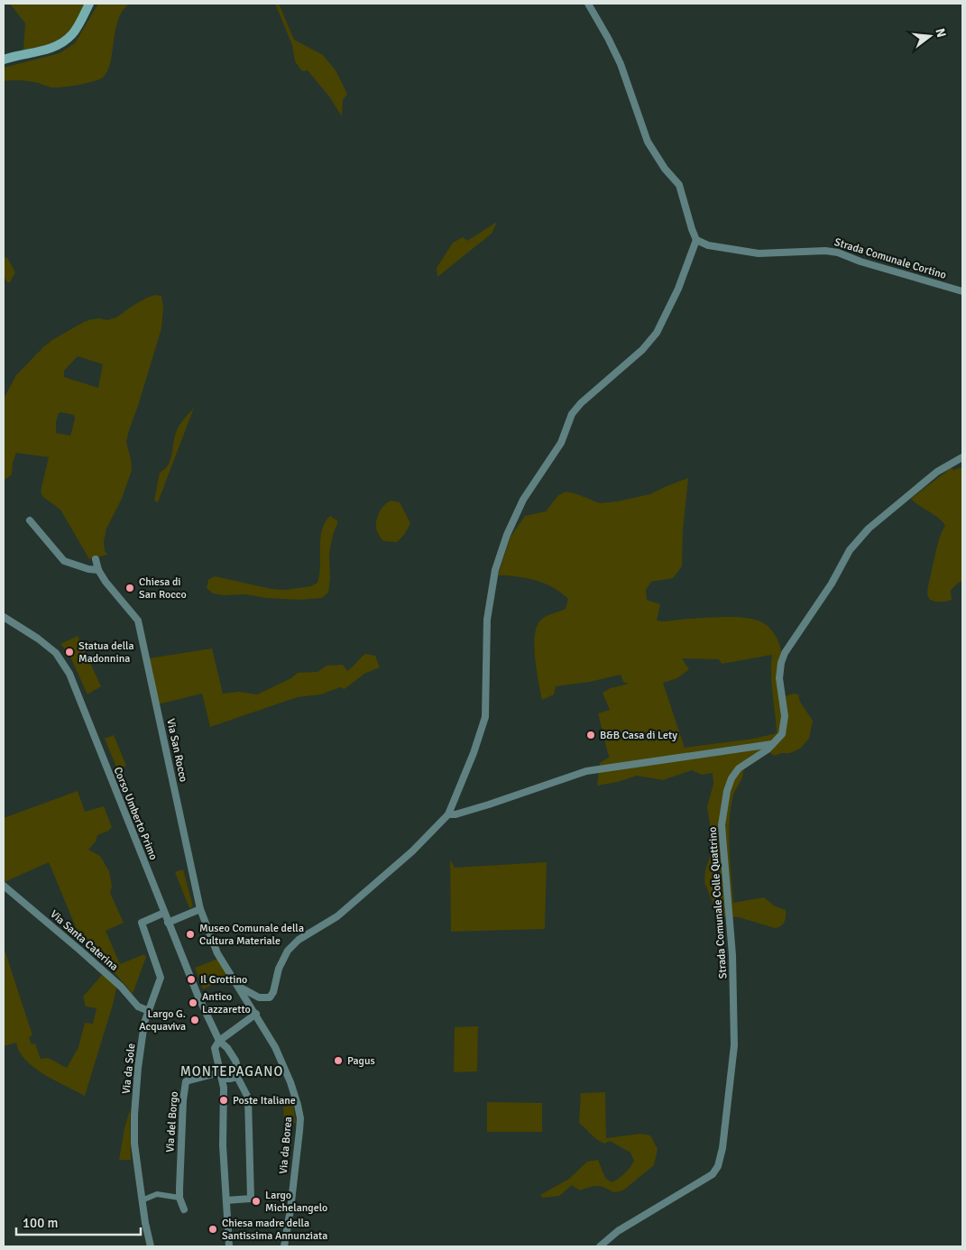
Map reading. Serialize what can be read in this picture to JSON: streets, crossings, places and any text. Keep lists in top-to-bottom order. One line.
{"streets":{"street":["Strada Comunale Cortino","Via San Rocco","Corso Umberto Primo","Strada Comunale Colle Quattrino","Via Santa Caterina","Via da Sole","Via del Borgo","Via da Borea"]},"crossings":[["Via San Rocco","Via da Borea"],["Corso Umberto Primo","Via da Sole"],["Via Santa Caterina","Via da Sole"]],"districts":["MONTEPAGANO"],"places":["Chiesa di San Rocco","Statua della Madonnina","B&B Casa di Lety","Museo Comunale della Cultura Materiale","Il Grottino","Antico Lazzaretto","Largo G. Acquaviva","Pagus","Poste Italiane","Largo Michelangelo","Chiesa madre della Santissima Annunziata"],"scale_bar":"100 m","north":"right"}
